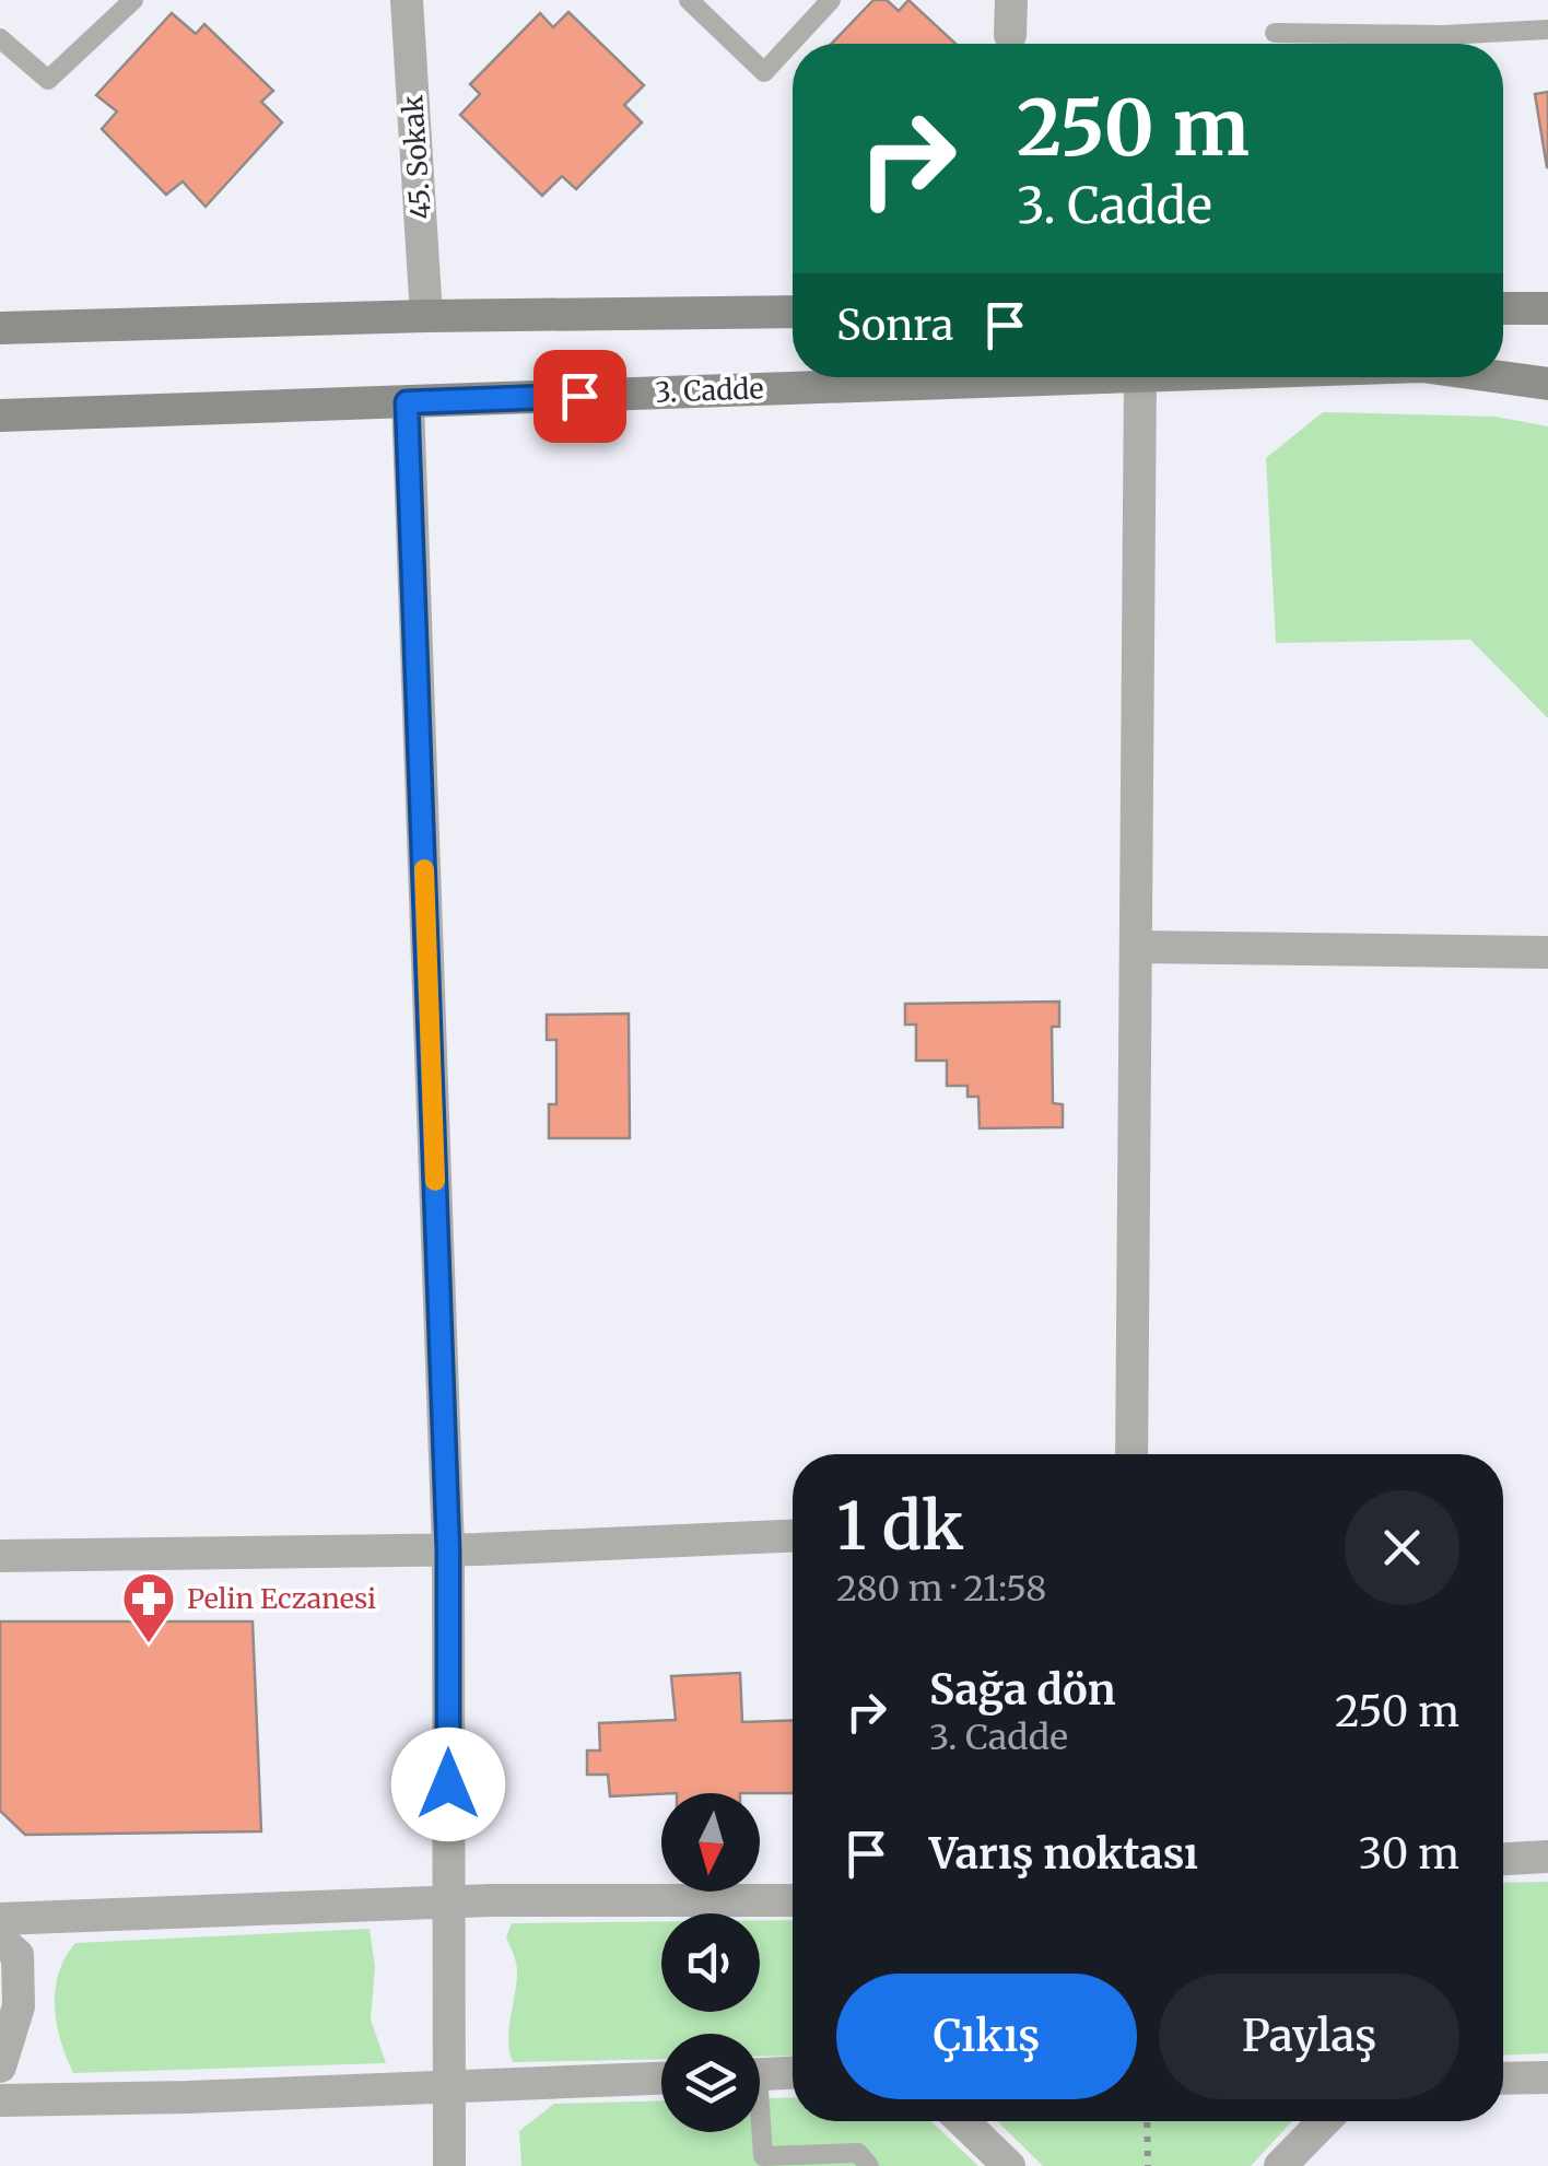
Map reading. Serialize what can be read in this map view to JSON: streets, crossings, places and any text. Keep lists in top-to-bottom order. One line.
{"streets":{"main road":["3. Cadde"],"street":["45. Sokak"]},"places":{"pharmacy":["Pelin Eczanesi"]},"north":"bottom","page":{"turn":["250 m","3. Cadde"],"then":"Sonra","heading":["1 dk","280 m · 21:58"],"list":[{"name":"Sağa dön","note":"3. Cadde","value":"250 m"},{"name":"Varış noktası","value":"30 m"}],"buttons":["Çıkış","Paylaş"]}}
